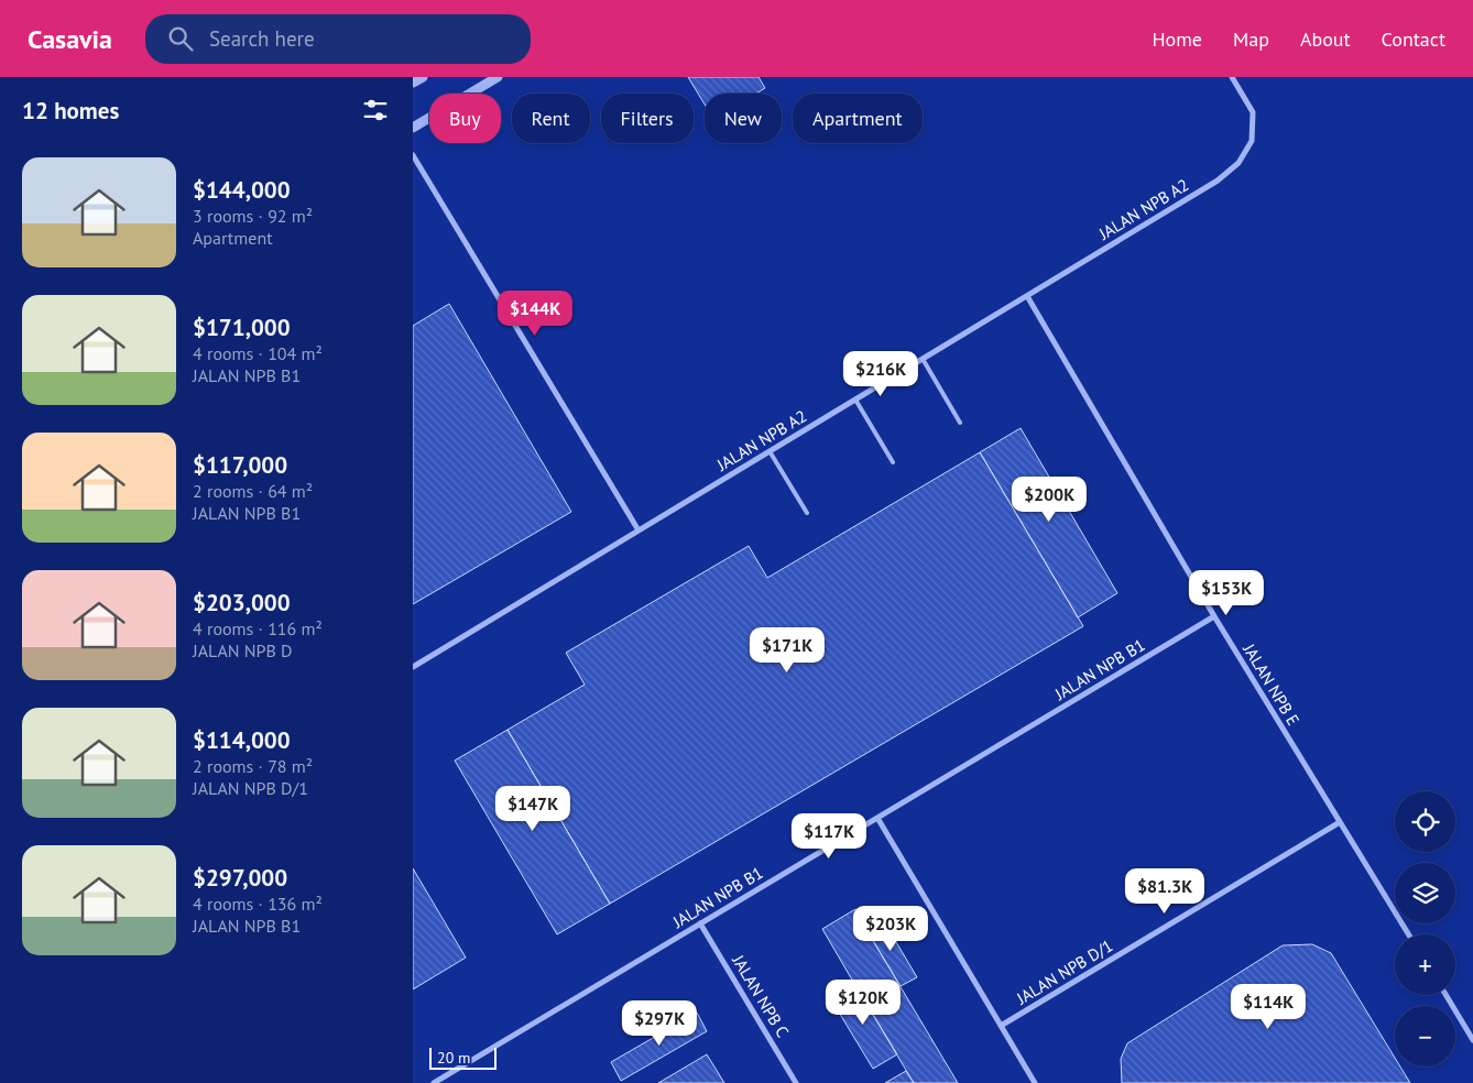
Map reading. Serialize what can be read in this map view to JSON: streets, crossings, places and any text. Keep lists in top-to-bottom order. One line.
{"streets":{"street":["JALAN NPB A2","JALAN NPB B1","JALAN NPB E","JALAN NPB D/1","JALAN NPB C"]},"crossings":[["JALAN NPB A2","JALAN NPB E"],["JALAN NPB B1","JALAN NPB E"],["JALAN NPB B1","JALAN NPB C"],["JALAN NPB E","JALAN NPB D/1"]],"scale_bar":"20 m","page":{"header":"Casavia","search":"Search here","nav":["Home","Map","About","Contact"],"heading":"12 homes","chip":["Buy","Rent","Filters","New","Apartment"],"list":[{"name":"$144,000","note":"3 rooms · 92 m² · Apartment"},{"name":"$171,000","note":"4 rooms · 104 m² · JALAN NPB B1"},{"name":"$117,000","note":"2 rooms · 64 m² · JALAN NPB B1"},{"name":"$203,000","note":"4 rooms · 116 m² · JALAN NPB D"},{"name":"$114,000","note":"2 rooms · 78 m² · JALAN NPB D/1"},{"name":"$297,000","note":"4 rooms · 136 m² · JALAN NPB B1"}],"price":["$144K","$216K","$200K","$153K","$171K","$147K","$117K","$81.3K","$203K","$120K","$114K","$297K"],"map_buttons":["+","−"],"scale":"20 m"}}
